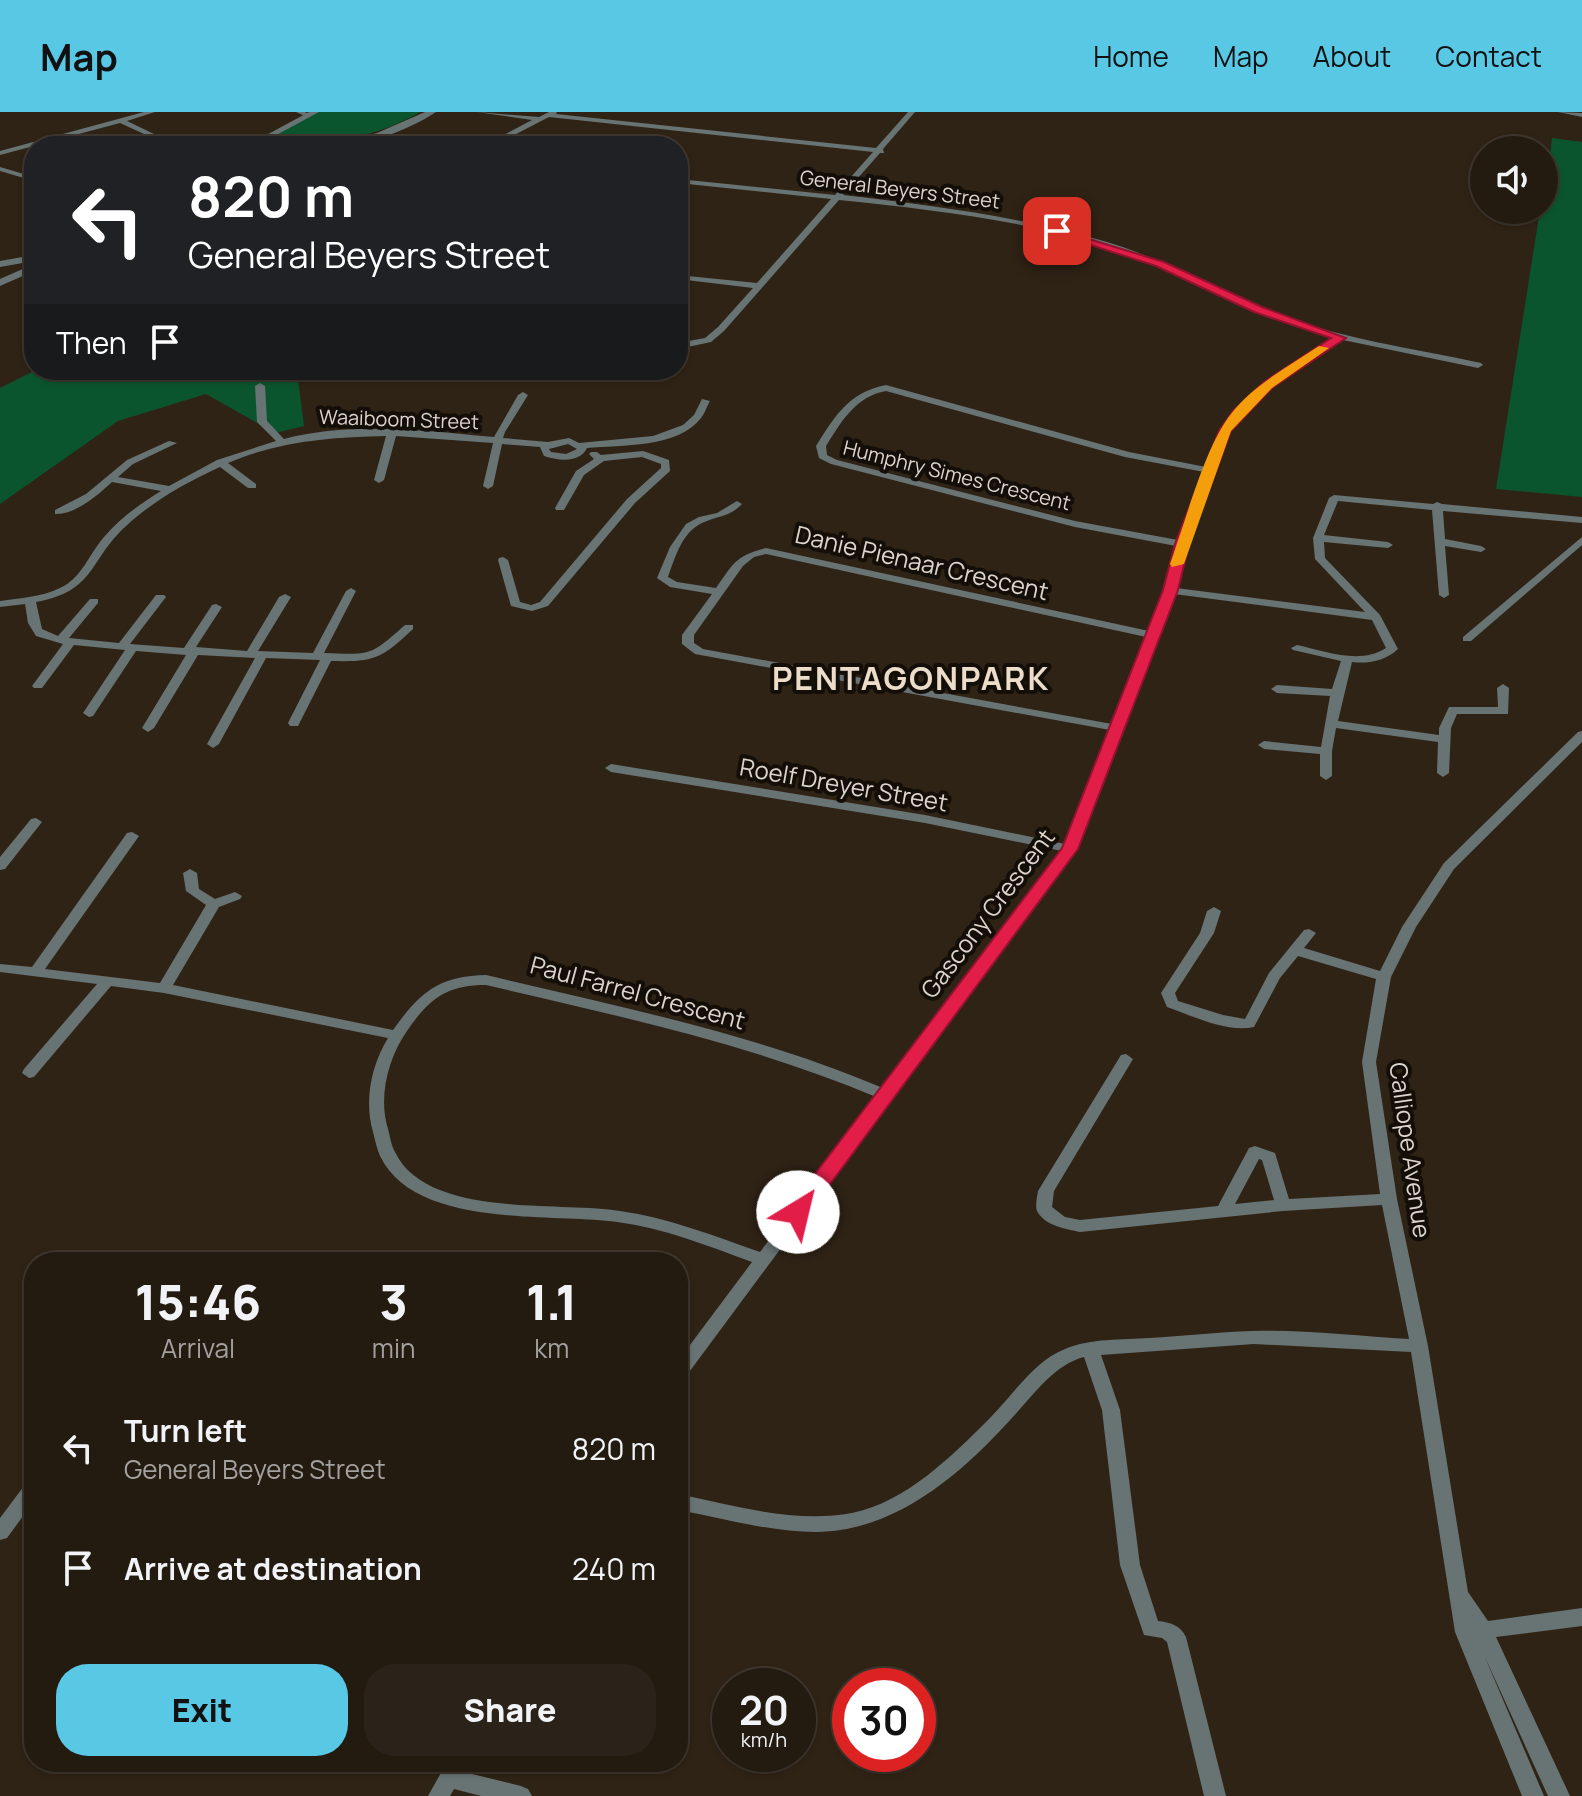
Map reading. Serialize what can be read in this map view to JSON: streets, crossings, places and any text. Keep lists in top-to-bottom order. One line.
{"streets":{"street":["General Beyers Street","Waaiboom Street","Humphry Simes Crescent","Danie Pienaar Crescent","Roelf Dreyer Street","Gascony Crescent","Paul Farrel Crescent","Calliope Avenue"]},"crossings":[["General Beyers Street","Gascony Crescent"],["Humphry Simes Crescent","Gascony Crescent"],["Danie Pienaar Crescent","Gascony Crescent"],["Roelf Dreyer Street","Gascony Crescent"],["Gascony Crescent","Paul Farrel Crescent"]],"districts":["PENTAGONPARK"],"page":{"header":"Map","nav":["Home","Map","About","Contact"],"turn":["820 m","General Beyers Street"],"then":"Then","eta":["15:46","Arrival","3","min","1.1","km"],"list":[{"name":"Turn left","note":"General Beyers Street","value":"820 m"},{"name":"Arrive at destination","value":"240 m"}],"buttons":["Exit","Share"],"speed":"20 km/h","limit":"30"}}
